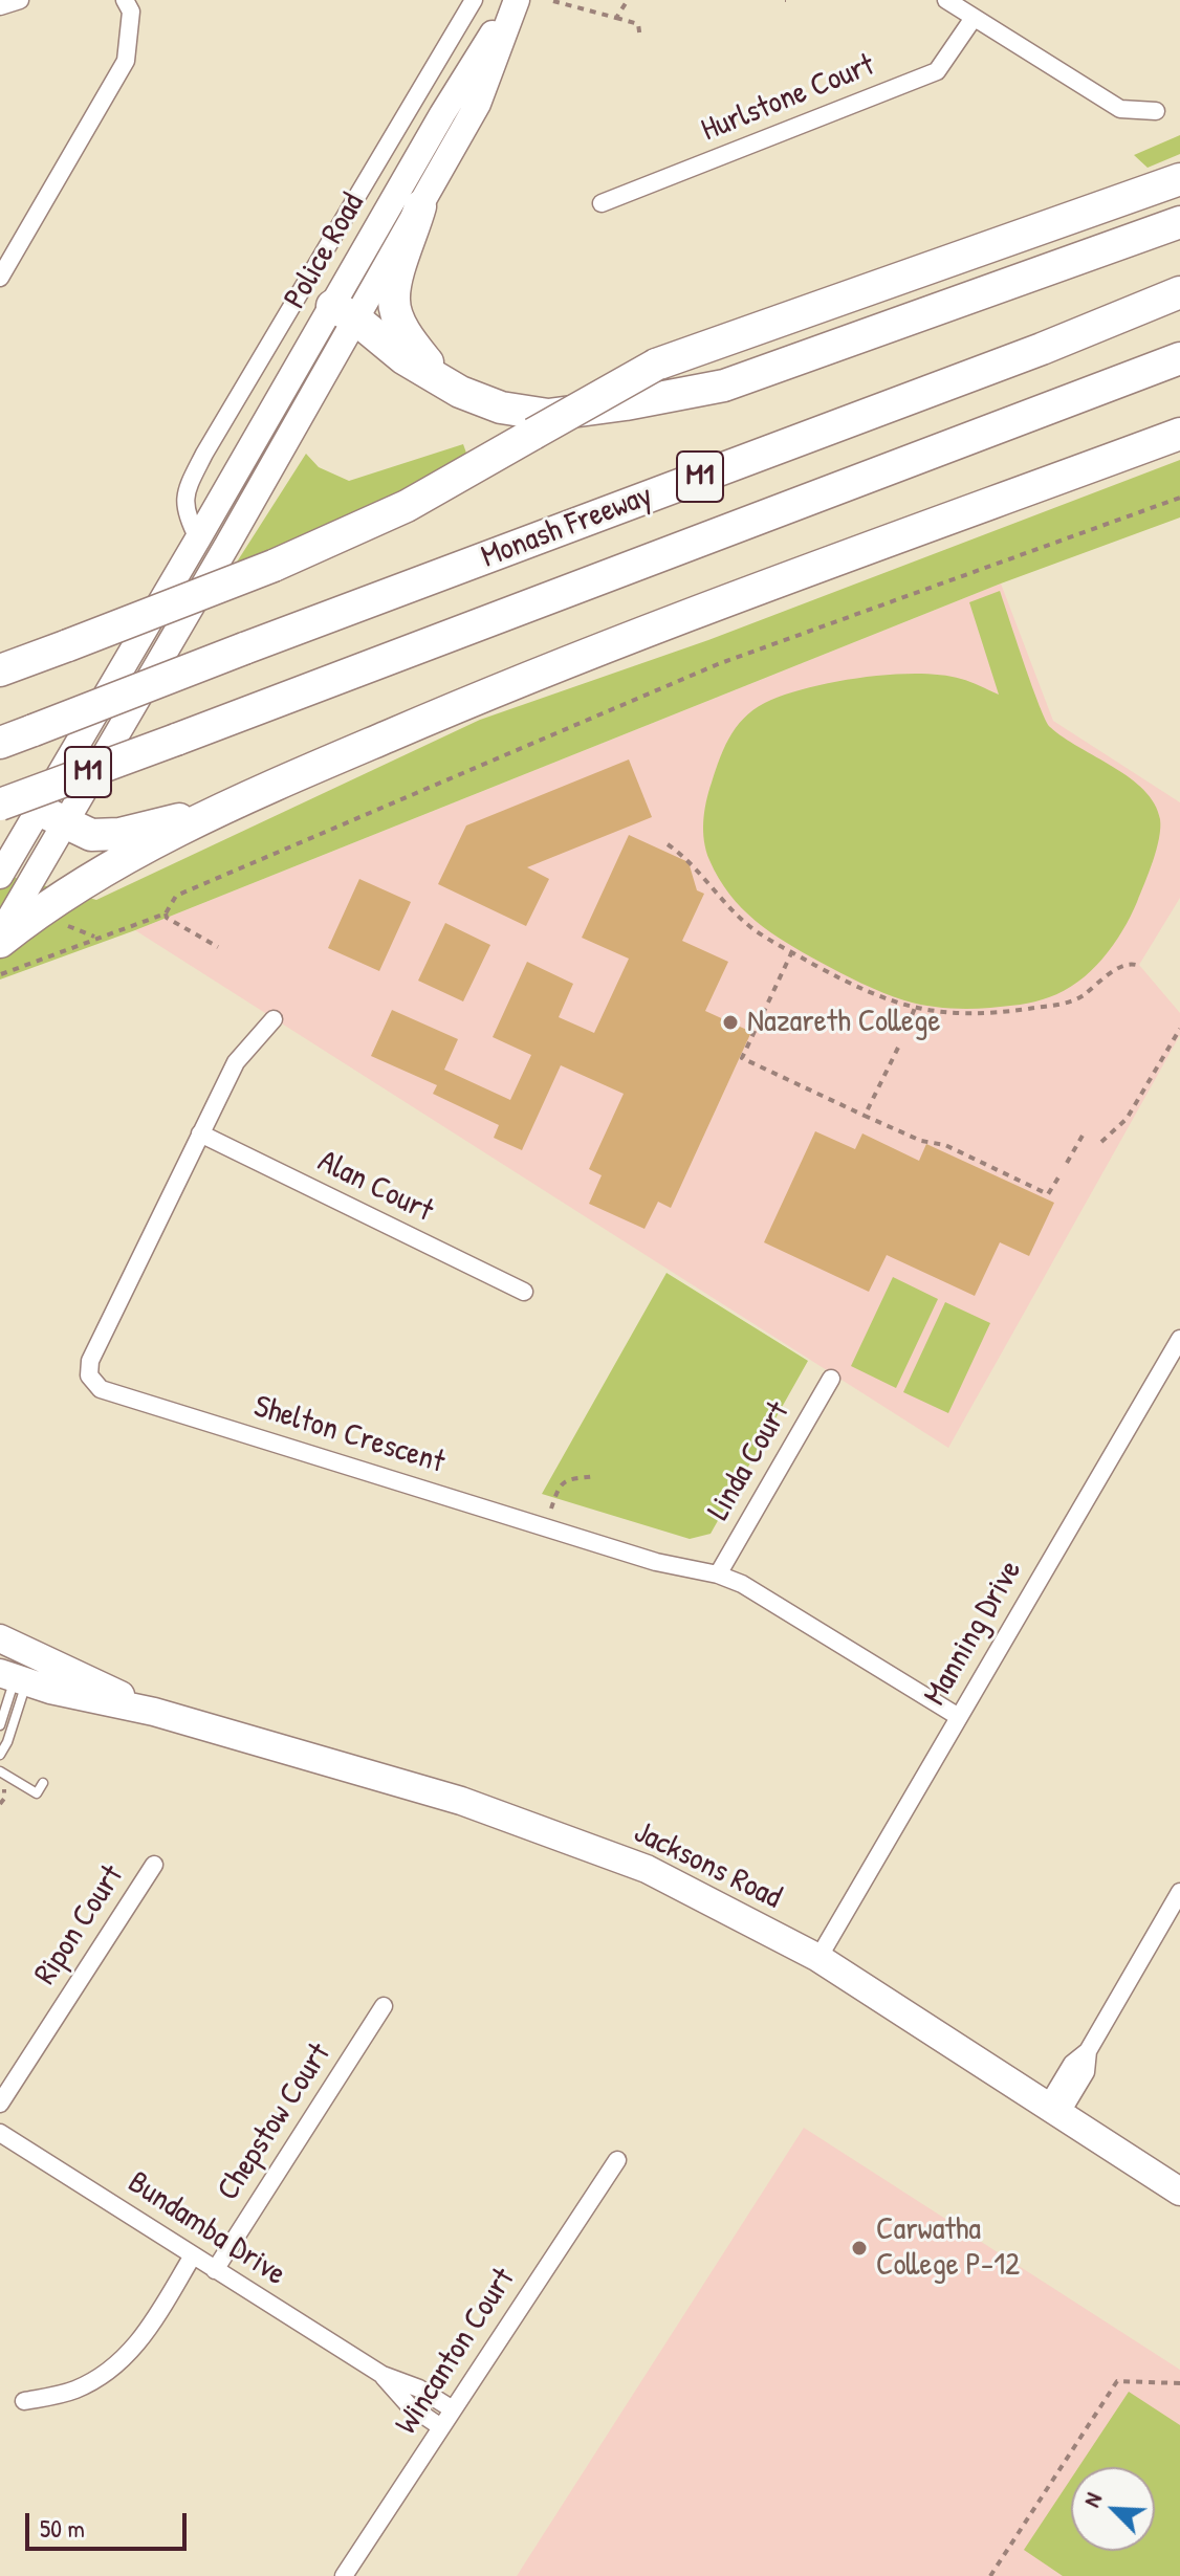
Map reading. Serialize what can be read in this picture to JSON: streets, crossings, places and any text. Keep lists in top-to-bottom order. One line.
{"streets":{"highway":["M1","Monash Freeway"],"main road":["Police Road","Jacksons Road"],"street":["Hurlstone Court","Alan Court","Shelton Crescent","Linda Court","Manning Drive","Ripon Court","Chepstow Court","Bundamba Drive","Wincanton Court"]},"crossings":[["Alan Court","Shelton Crescent"],["Shelton Crescent","Linda Court"],["Shelton Crescent","Manning Drive"],["Manning Drive","Jacksons Road"],["Chepstow Court","Bundamba Drive"],["Bundamba Drive","Wincanton Court"]],"places":["Nazareth College","Carwatha College P-12"],"scale_bar":"50 m","north":"top left"}
